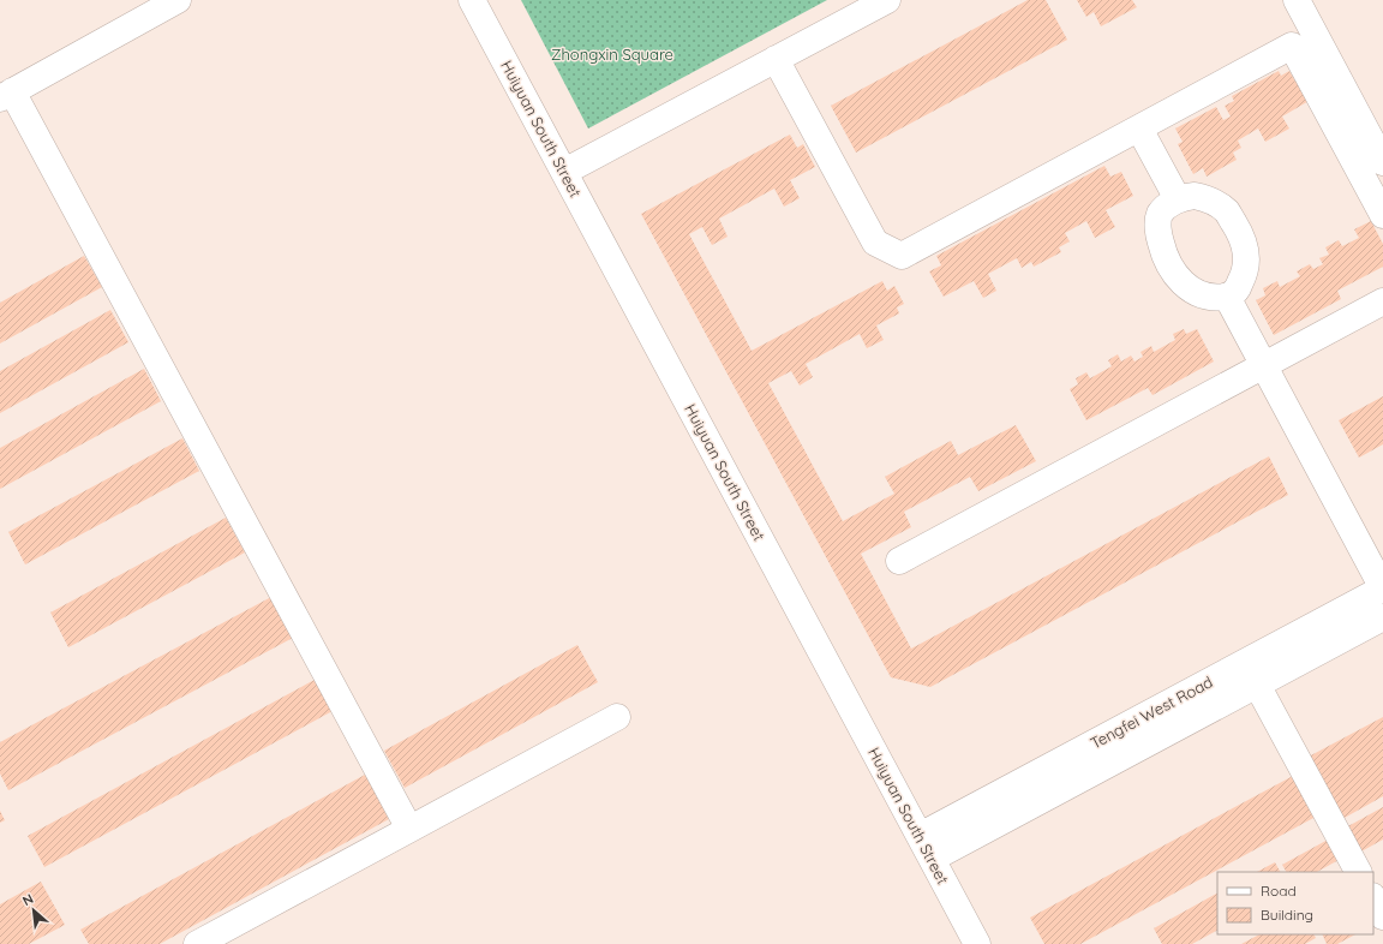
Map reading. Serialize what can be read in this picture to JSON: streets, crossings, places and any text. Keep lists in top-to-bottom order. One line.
{"streets":{"street":["Huiyuan South Street","Tengfei West Road"]},"crossings":[["Huiyuan South Street","Tengfei West Road"]],"parks":["Zhongxin Square"],"legend":["Road","Building"],"north":"top left"}
